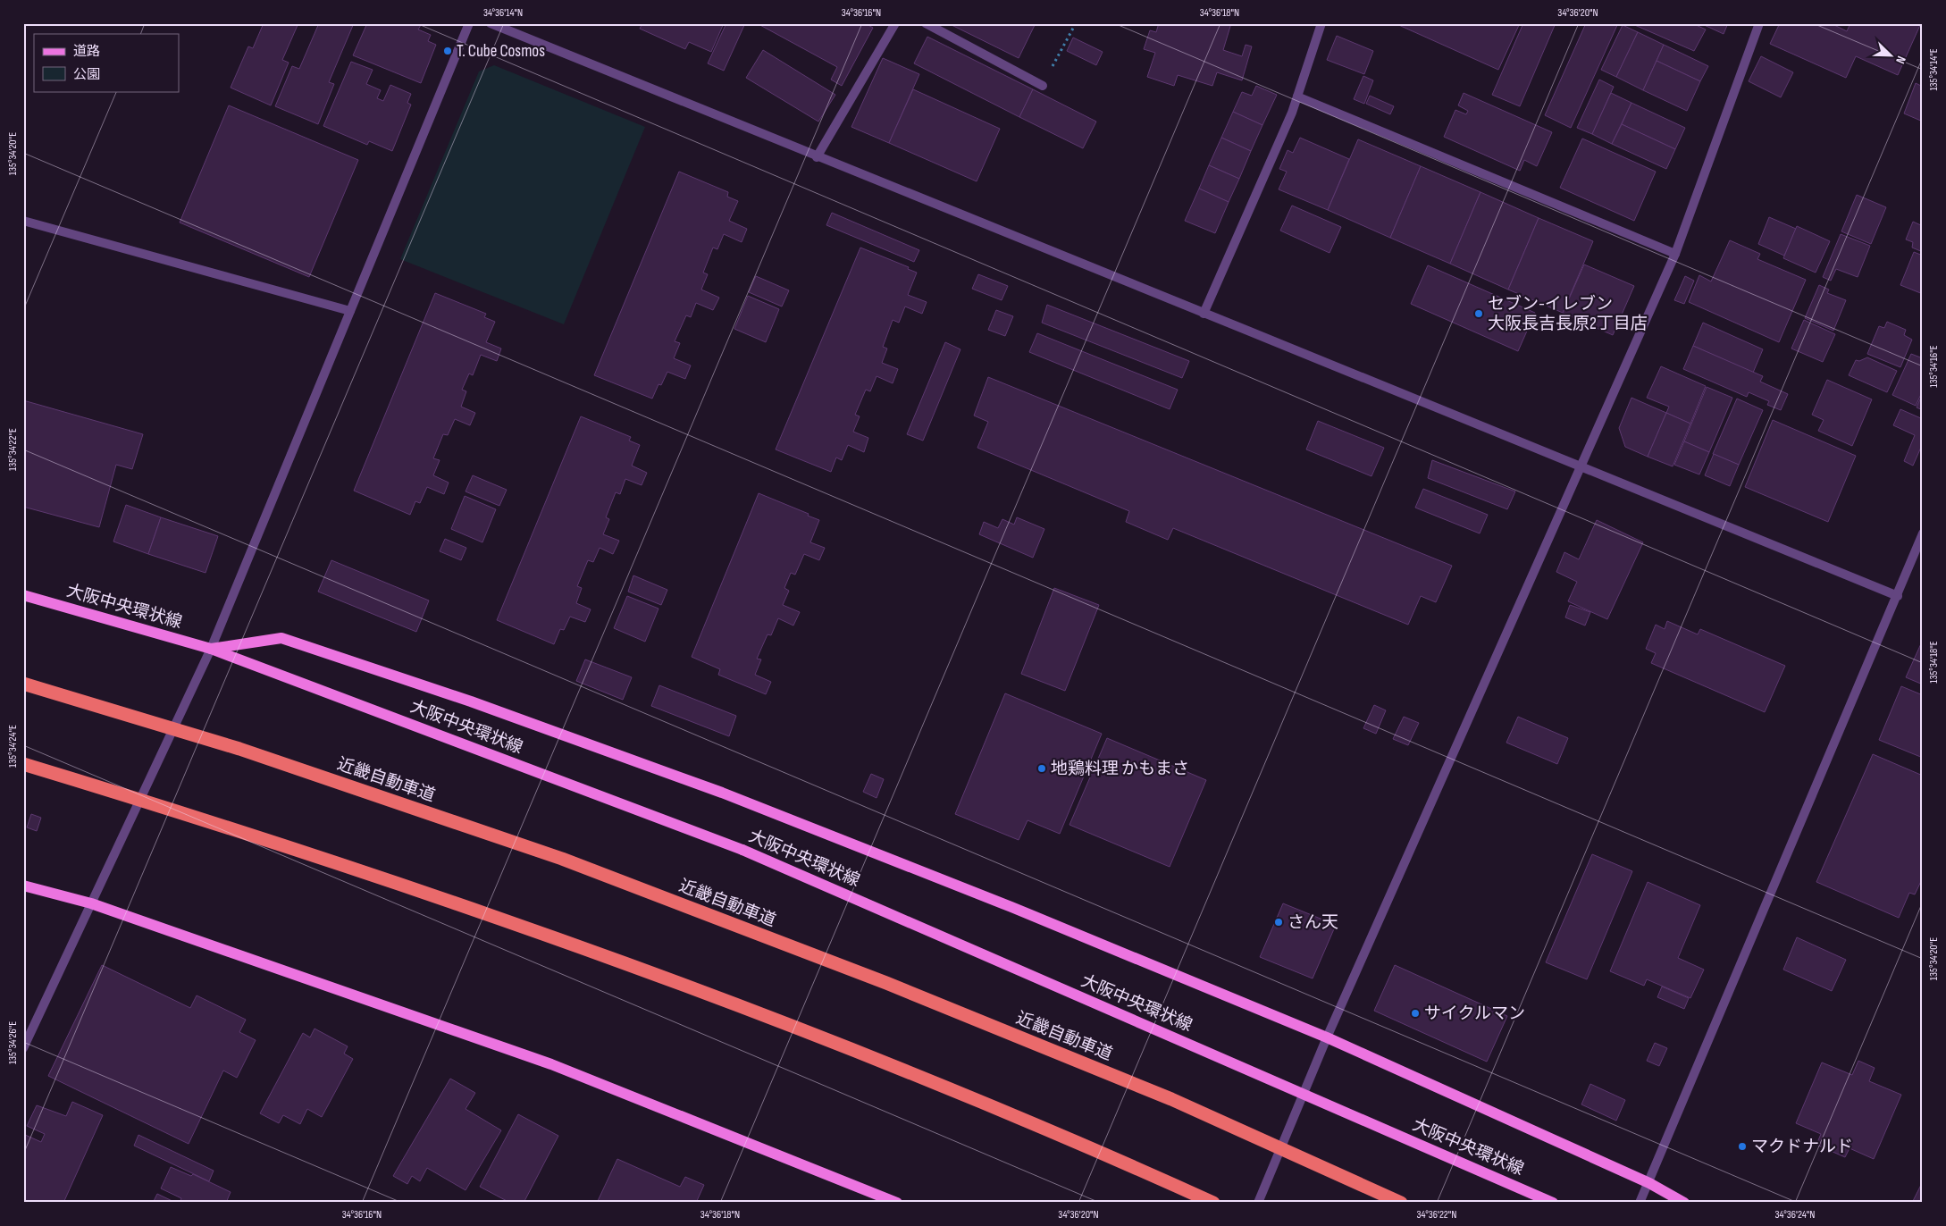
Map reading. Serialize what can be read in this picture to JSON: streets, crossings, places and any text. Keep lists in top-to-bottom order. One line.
{"streets":{"highway":["近畿自動車道"],"main road":["大阪中央環状線"]},"places":["T. Cube Cosmos","セブン-イレブン 大阪長吉長原2丁目店","地鶏料理 かもまさ","さん天","サイクルマン","マクドナルド"],"legend":["道路","公園"],"north":"bottom right","coordinates":["34°36'14\"N","34°36'16\"N","34°36'18\"N","34°36'20\"N","135°34'14\"E","135°34'20\"E","135°34'16\"E","135°34'22\"E","135°34'18\"E","135°34'24\"E","135°34'26\"E","34°36'22\"N","34°36'24\"N"]}
